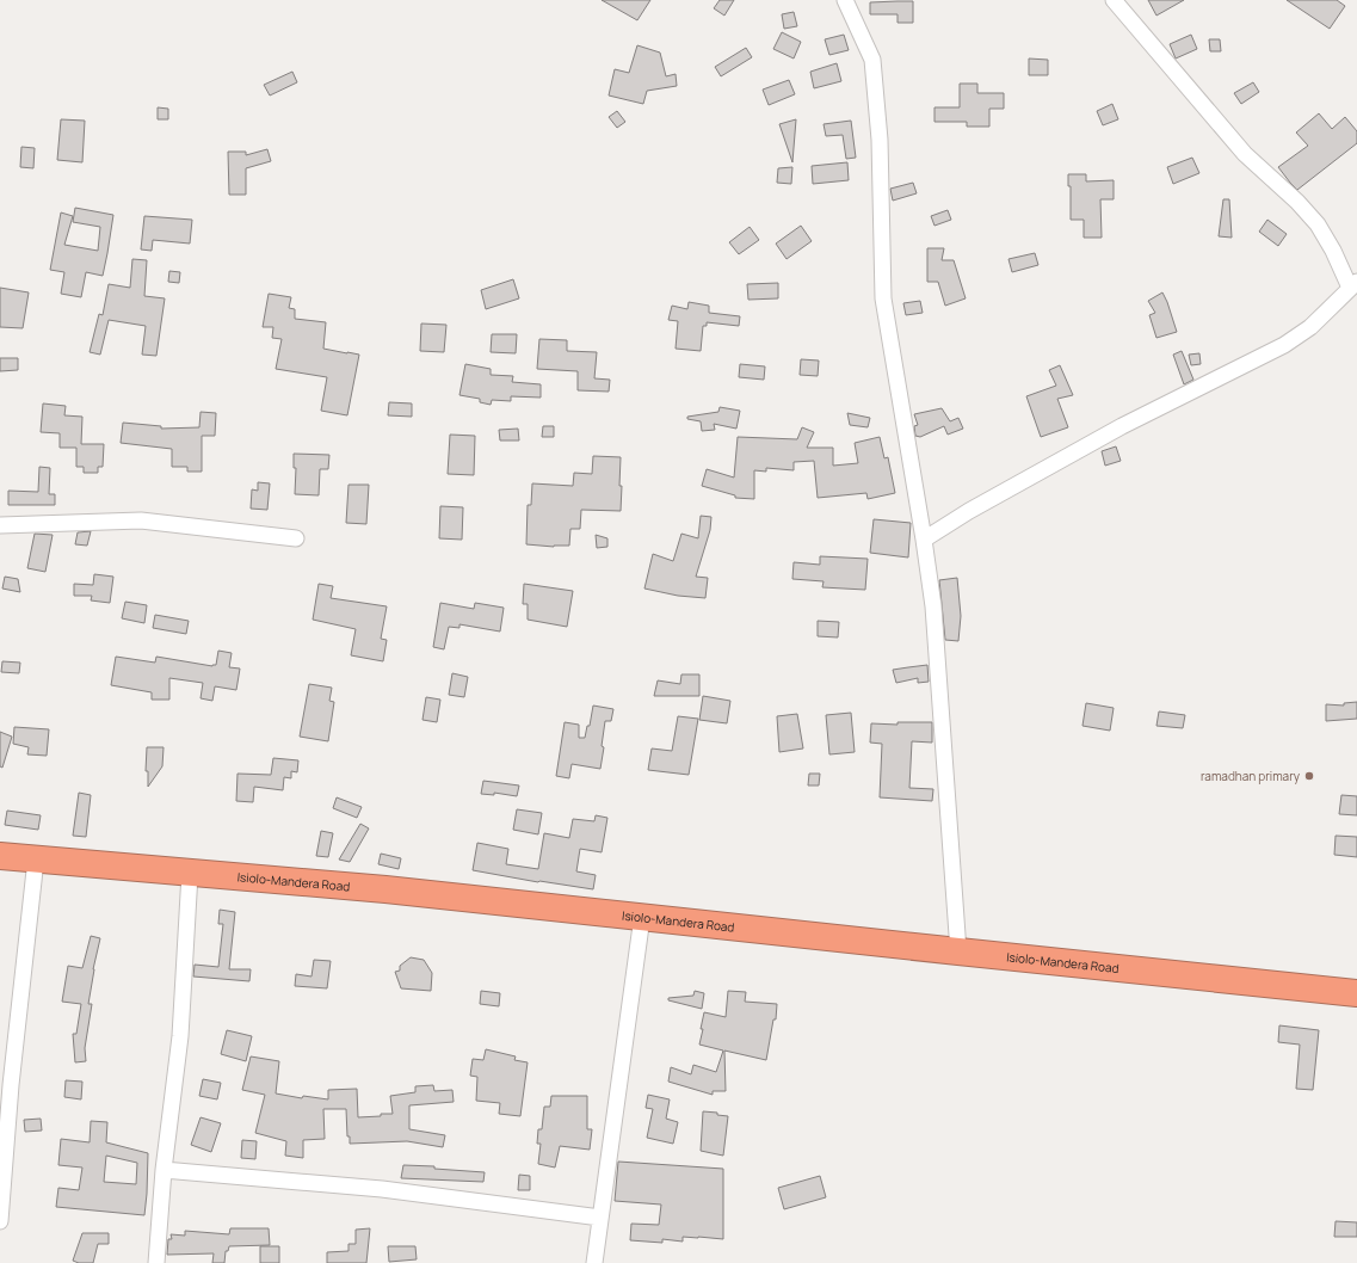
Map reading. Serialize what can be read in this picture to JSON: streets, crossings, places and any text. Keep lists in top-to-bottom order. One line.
{"streets":{"highway":["Isiolo-Mandera Road"]},"places":["ramadhan primary"]}
